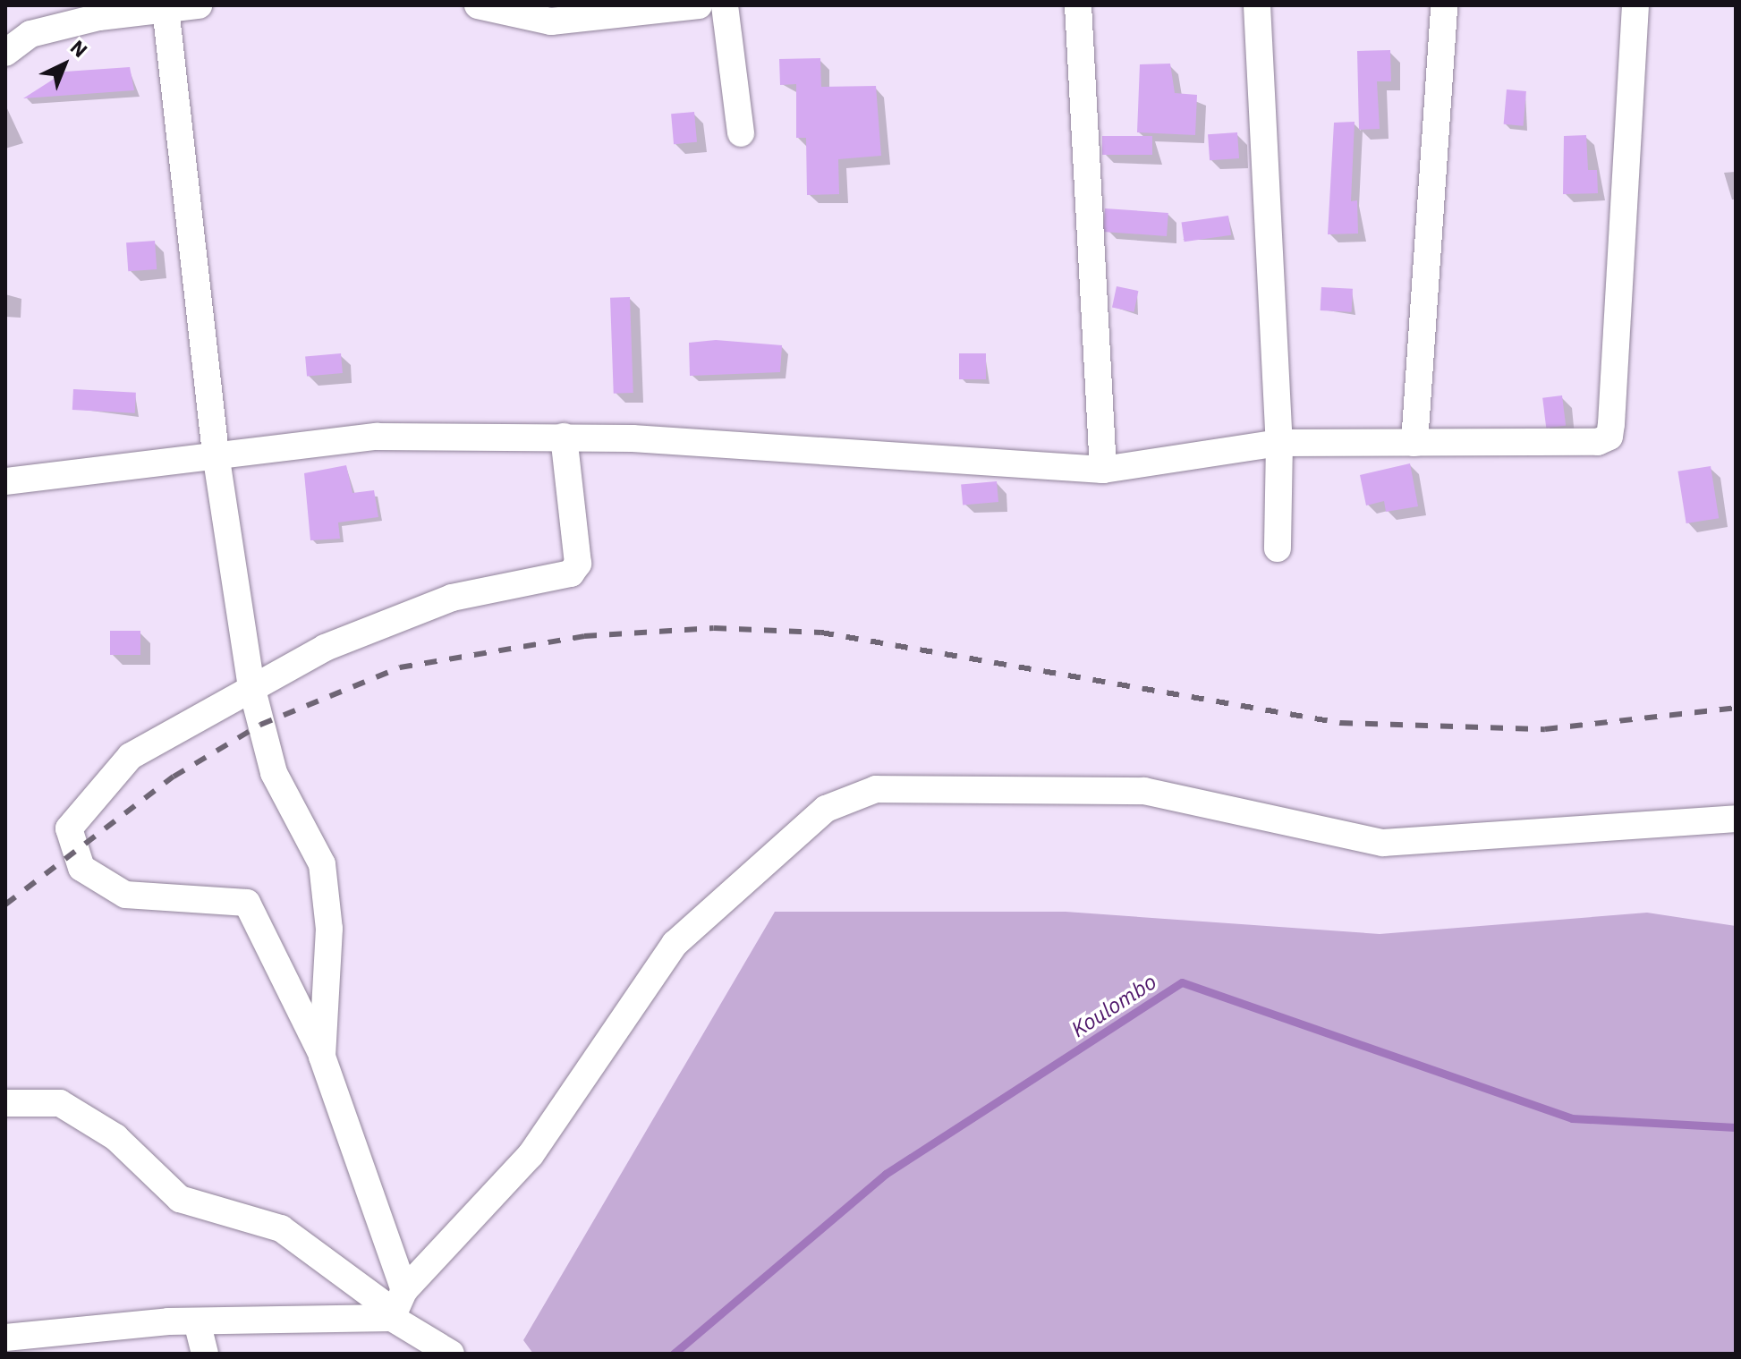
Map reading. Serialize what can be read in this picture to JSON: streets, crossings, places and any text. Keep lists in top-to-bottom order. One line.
{"water":["Koulombo"],"north":"top right"}
